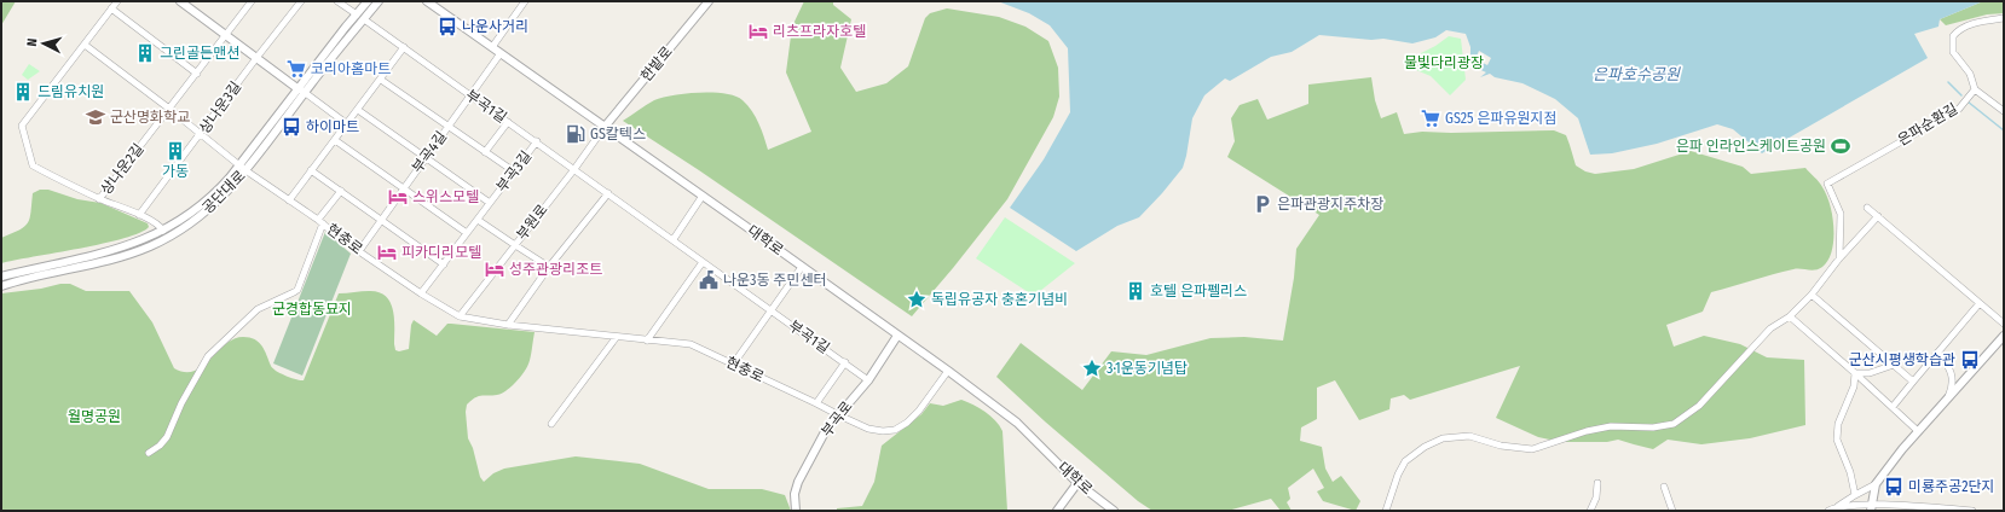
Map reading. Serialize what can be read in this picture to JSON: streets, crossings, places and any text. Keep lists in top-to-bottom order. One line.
{"streets":{"street":["한밭로","부곡1길","상나운3길","은파순환길","부곡4길","상나운2길","부곡3길","공단대로","부원로","현충로","대학로","부곡로"]},"crossings":[["한밭로","부원로"],["한밭로","대학로"],["부곡1길","부곡4길"],["부곡1길","부곡3길"],["부곡1길","공단대로"],["부곡1길","부원로"],["부곡1길","현충로"],["부곡1길","부곡로"],["상나운3길","현충로"],["부곡4길","현충로"],["부곡4길","대학로"],["상나운2길","현충로"],["부곡3길","현충로"],["공단대로","현충로"],["부원로","현충로"],["부원로","대학로"],["현충로","대학로"],["현충로","부곡로"],["대학로","부곡로"]],"water":["은파호수공원"],"parks":["물빛다리광장","군경합동묘지","월명공원"],"places":{"bus stop":["나운사거리","하이마트","군산시평생학습관","미룡주공2단지"],"hotel":["리츠프라자호텔","스위스모텔","피카디리모텔","성주관광리조트"],"building":["그린골든맨션","드림유치원","가동","호텔 은파펠리스"],"supermarket":["코리아홈마트","GS25 은파유원지점"],"school or university":["군산명화학교"],"fuel station":["GS칼텍스"],"sports":["은파 인라인스케이트공원"],"parking":["은파관광지주차장"],"public building":["나운3동 주민센터"],"place":["독립유공자 충혼기념비","3·1운동기념탑"]},"north":"left"}
